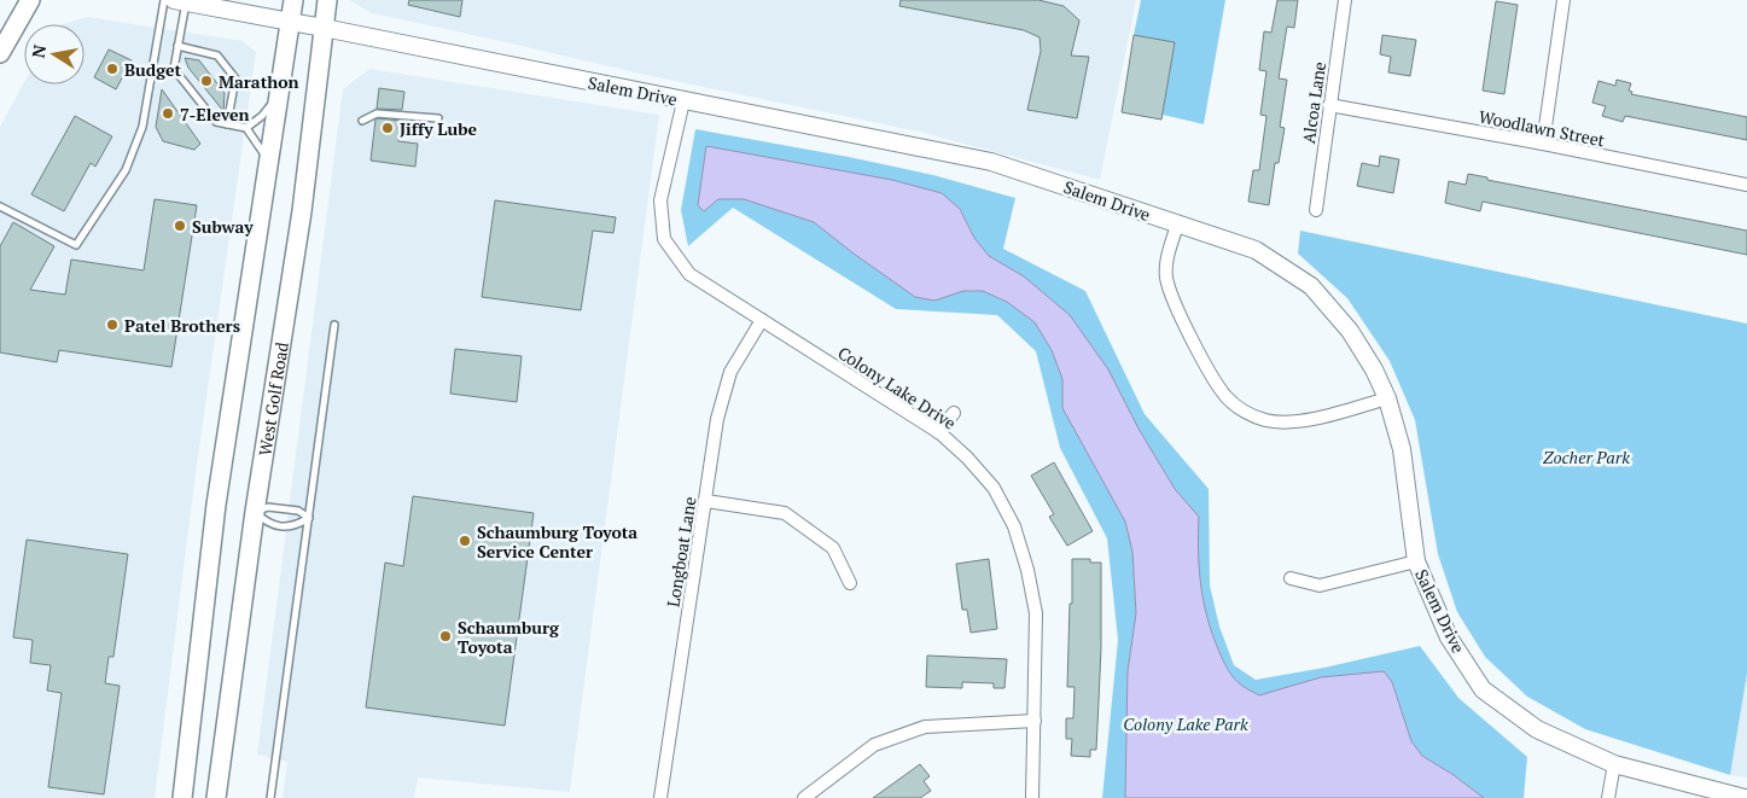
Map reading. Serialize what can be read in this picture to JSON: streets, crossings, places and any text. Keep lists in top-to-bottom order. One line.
{"streets":{"main road":["West Golf Road"],"street":["Salem Drive","Alcoa Lane","Woodlawn Street","Colony Lake Drive","Longboat Lane"]},"crossings":[["Salem Drive","Colony Lake Drive"],["Salem Drive","West Golf Road"],["Alcoa Lane","Woodlawn Street"],["Colony Lake Drive","Longboat Lane"]],"parks":["Zocher Park","Colony Lake Park"],"places":["Budget","Marathon","7-Eleven","Jiffy Lube","Subway","Patel Brothers","Schaumburg Toyota Service Center","Schaumburg Toyota"],"north":"left"}
